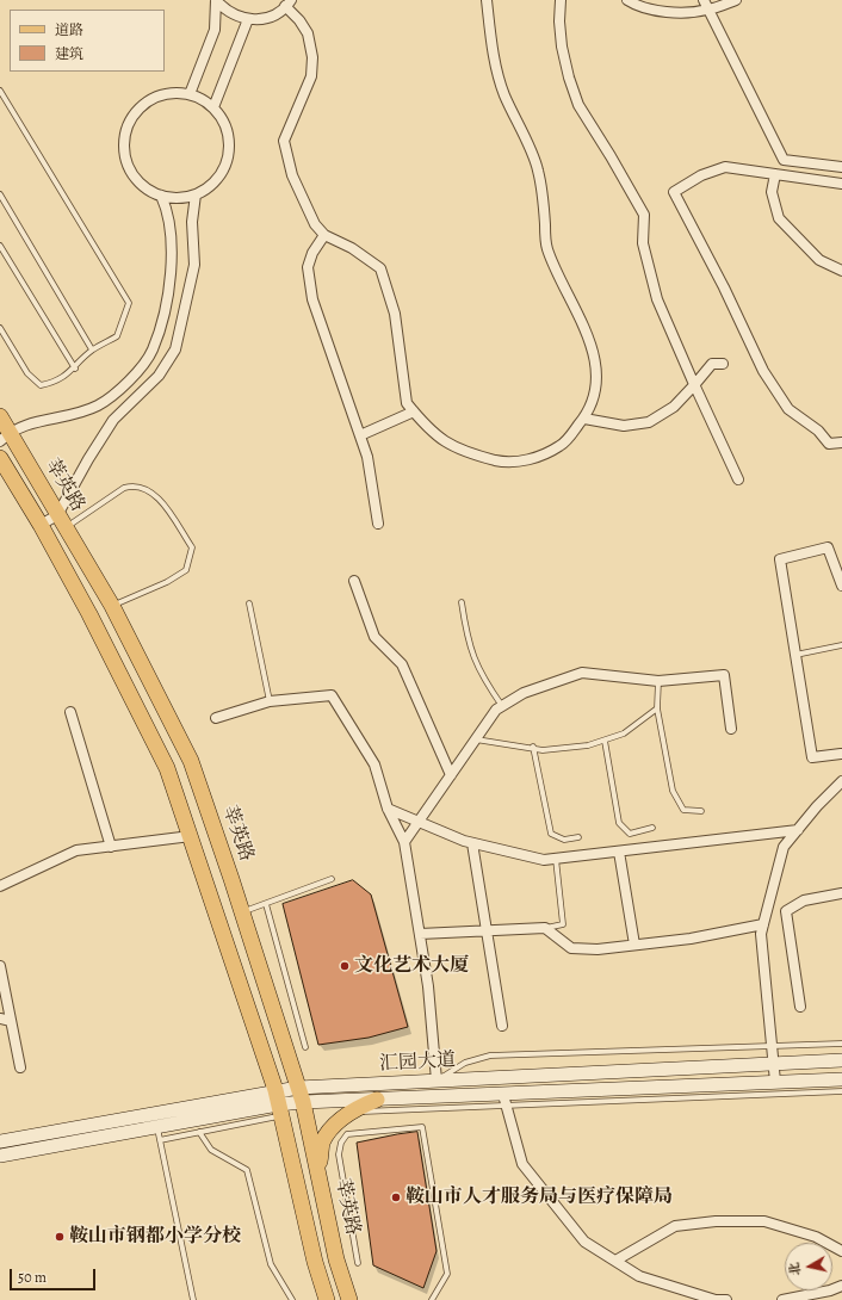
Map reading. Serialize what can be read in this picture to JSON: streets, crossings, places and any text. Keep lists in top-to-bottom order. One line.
{"streets":{"main road":["莘英路","汇园大道"]},"crossings":[["莘英路","汇园大道"]],"places":["文化艺术大厦","鞍山市人才服务局与医疗保障局","鞍山市钢都小学分校"],"legend":["道路","建筑"],"scale_bar":"50 m","north":"left"}
